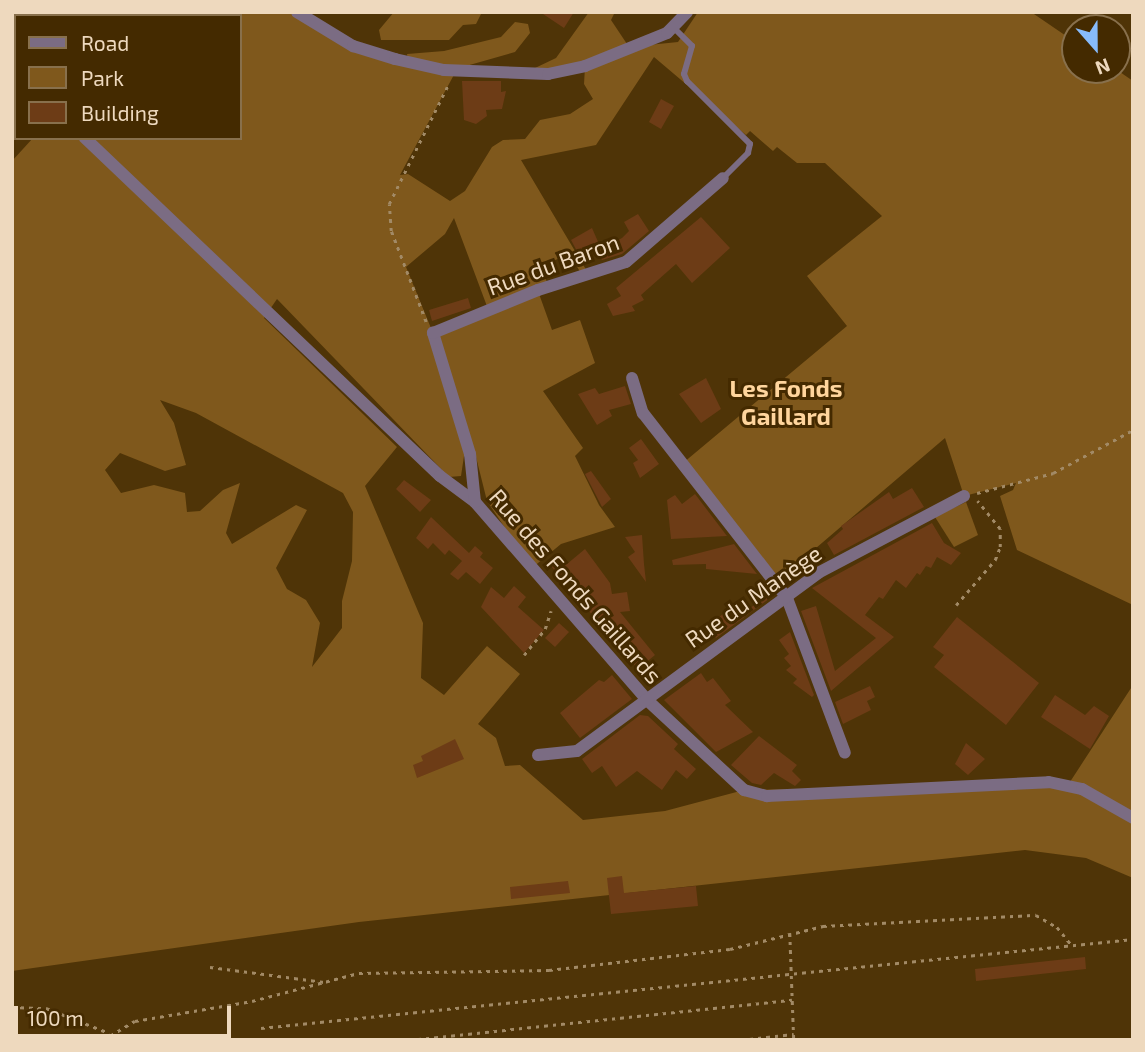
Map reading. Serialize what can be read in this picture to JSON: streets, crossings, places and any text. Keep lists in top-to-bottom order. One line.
{"streets":{"street":["Rue du Baron","Rue des Fonds Gaillards","Rue du Manège"]},"crossings":[["Rue des Fonds Gaillards","Rue du Manège"]],"districts":["Les Fonds Gaillard"],"legend":["Road","Park","Building"],"scale_bar":"100 m","north":"bottom"}
